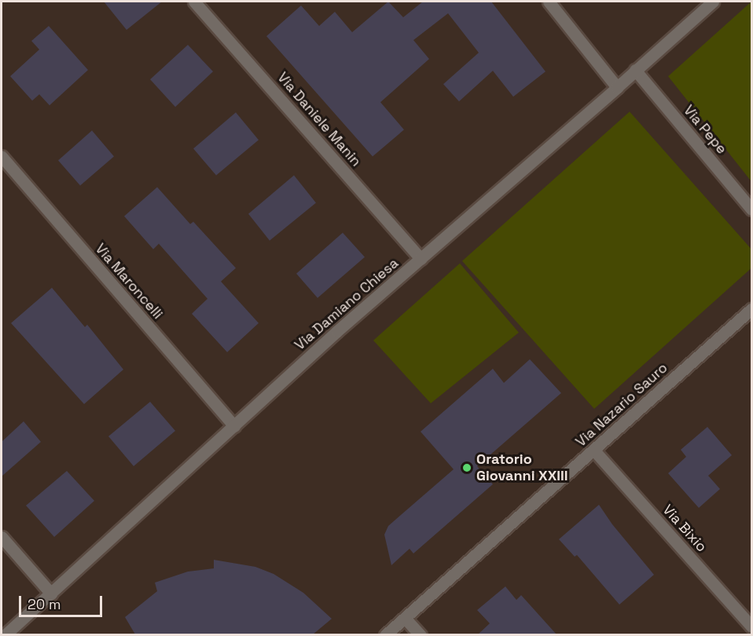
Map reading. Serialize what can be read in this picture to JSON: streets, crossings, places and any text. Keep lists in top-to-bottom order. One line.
{"streets":{"street":["Via Daniele Manin","Via Pepe","Via Maroncelli","Via Damiano Chiesa","Via Nazario Sauro","Via Bixio"]},"crossings":[["Via Daniele Manin","Via Damiano Chiesa"],["Via Pepe","Via Damiano Chiesa"],["Via Maroncelli","Via Damiano Chiesa"],["Via Nazario Sauro","Via Bixio"]],"places":["Oratorio Giovanni XXIII"],"scale_bar":"20 m"}
